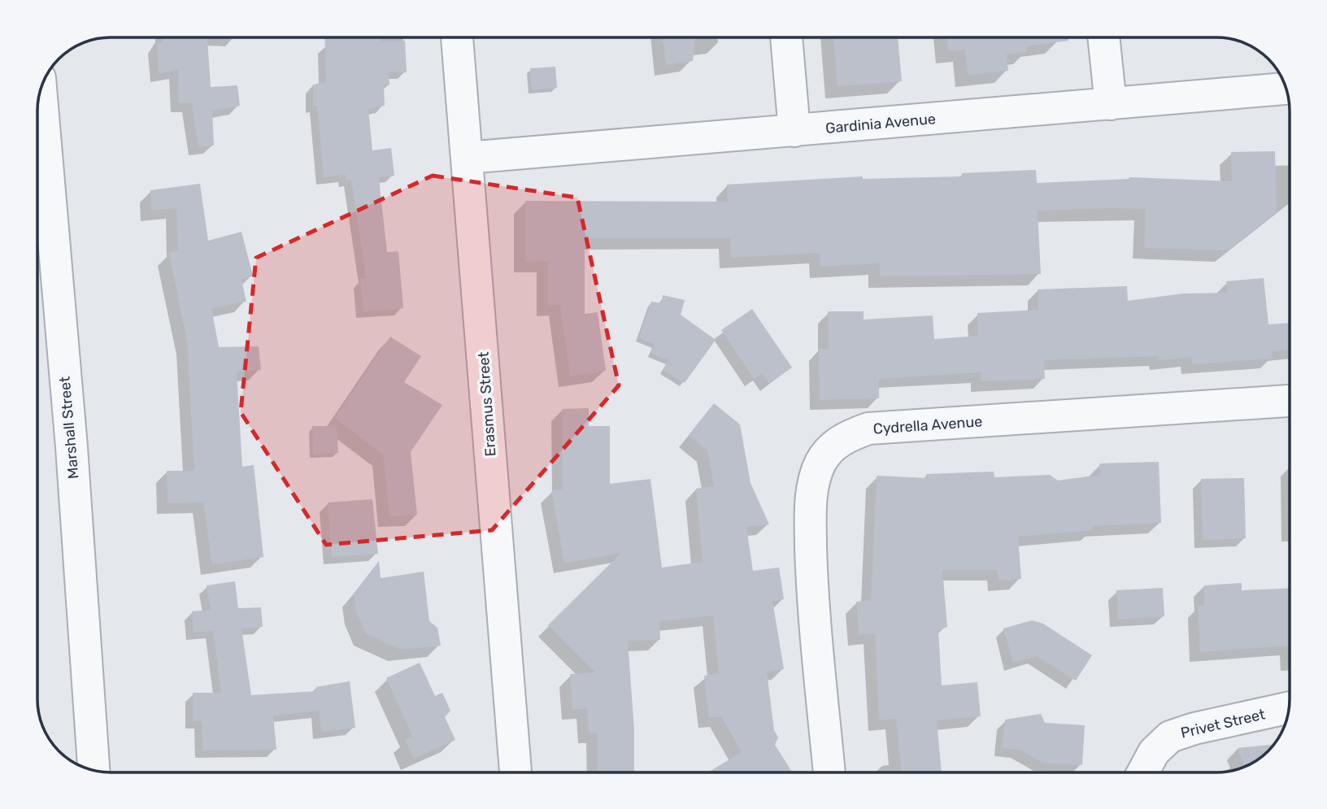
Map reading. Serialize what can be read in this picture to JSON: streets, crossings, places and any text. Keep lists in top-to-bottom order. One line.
{"streets":{"street":["Gardinia Avenue","Erasmus Street","Cydrella Avenue","Marshall Street","Privet Street"]},"crossings":[["Gardinia Avenue","Erasmus Street"]]}
